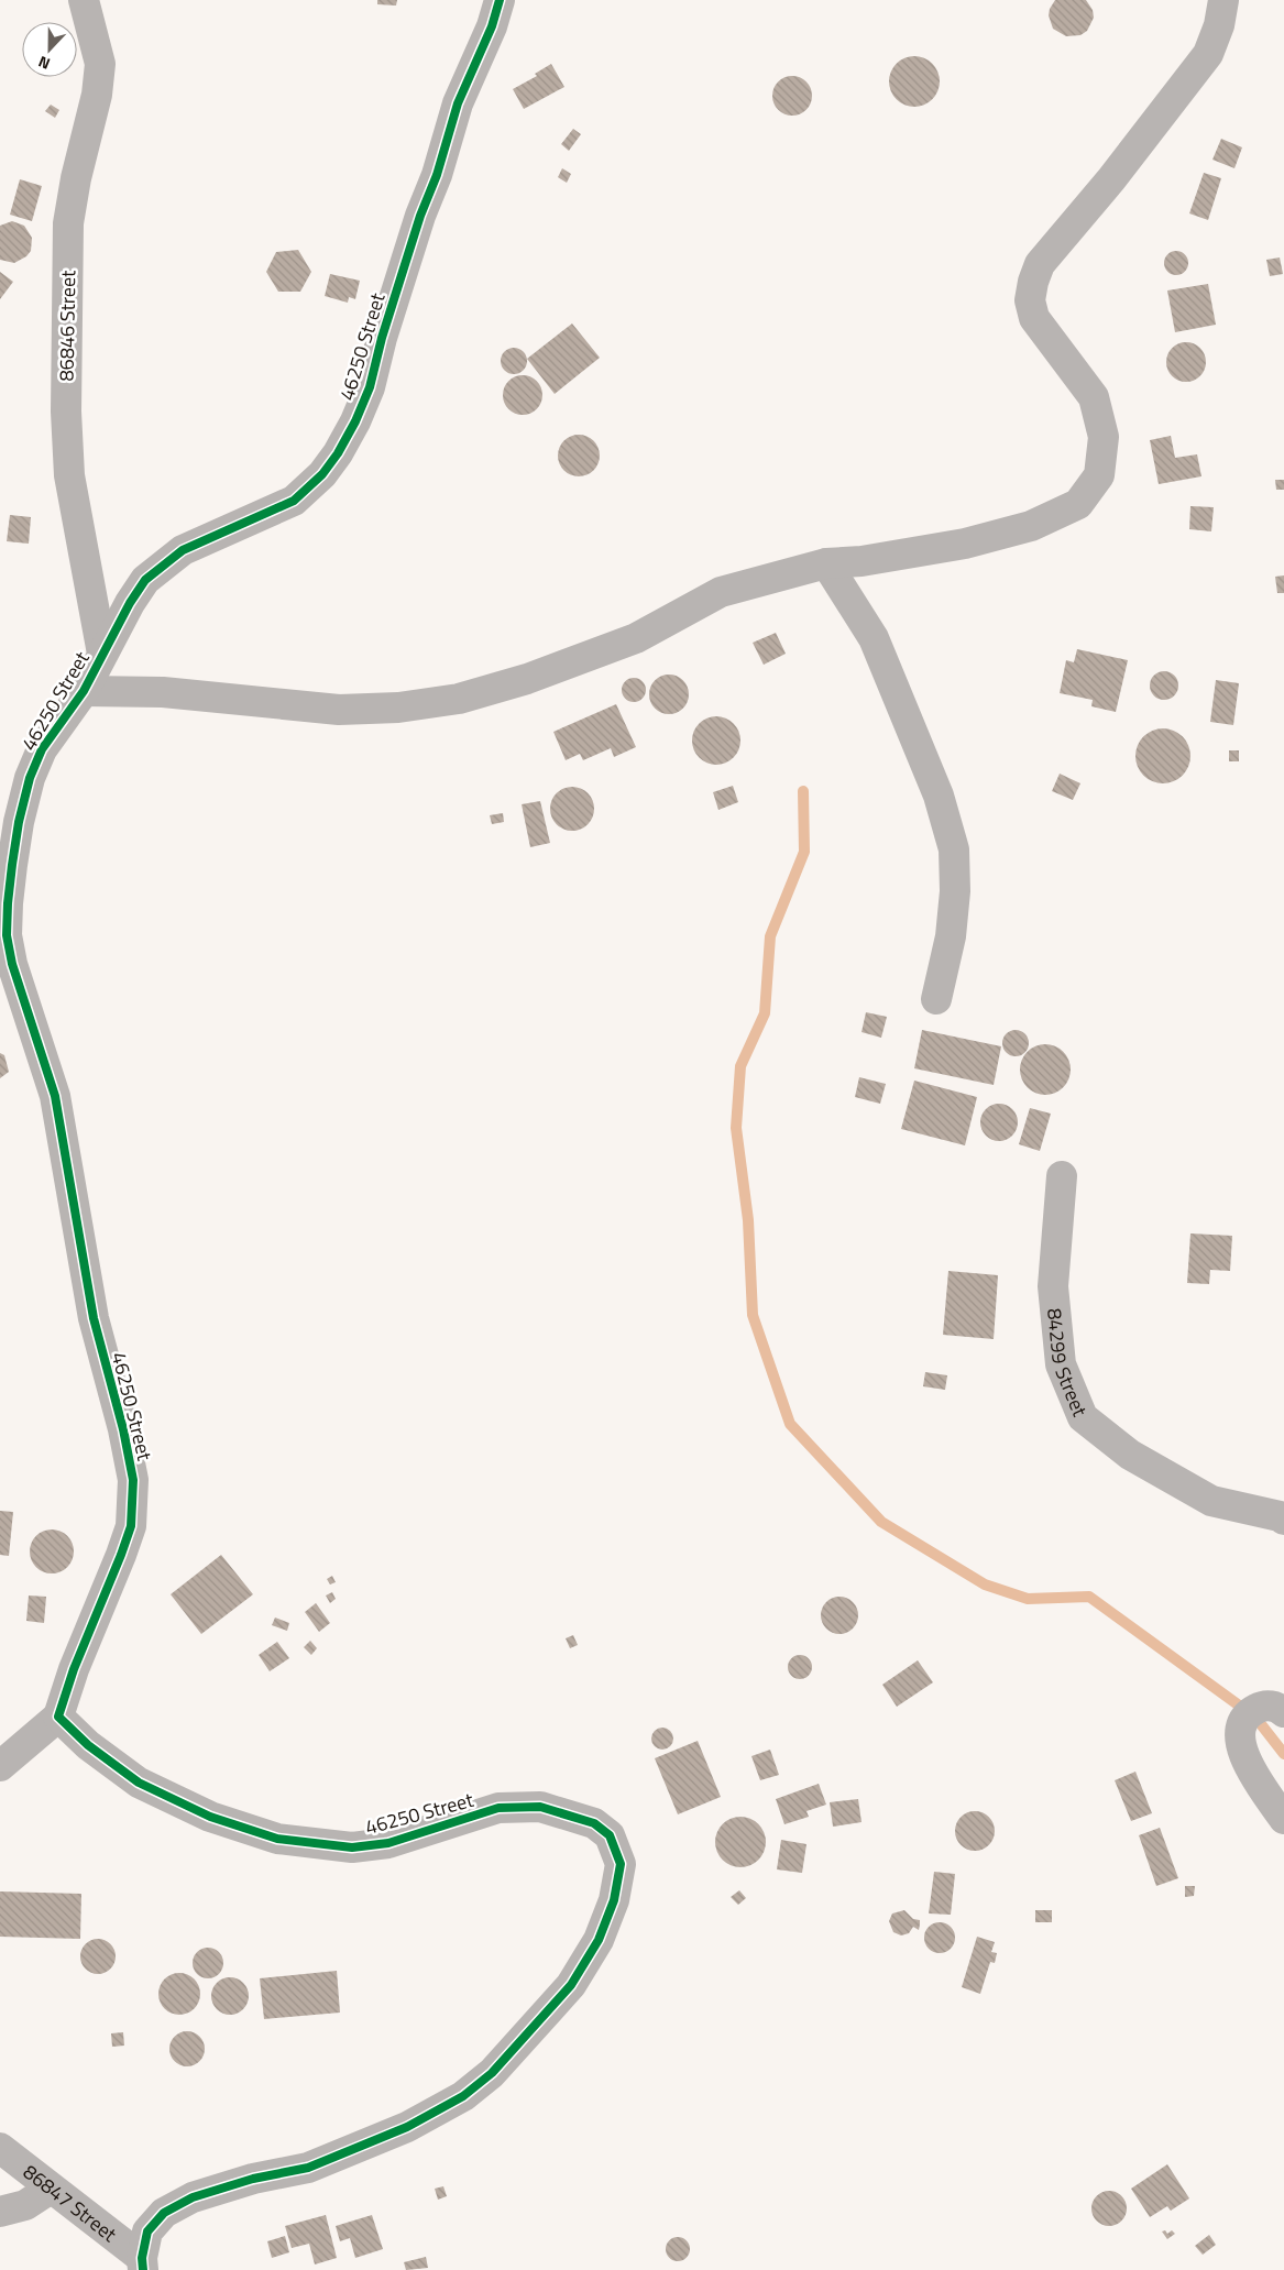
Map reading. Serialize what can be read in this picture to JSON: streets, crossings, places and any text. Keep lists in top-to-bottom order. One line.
{"streets":{"street":["86846 Street","46250 Street","84299 Street","86847 Street"]},"crossings":[["86846 Street","46250 Street"],["46250 Street","86847 Street"]],"north":"bottom"}
